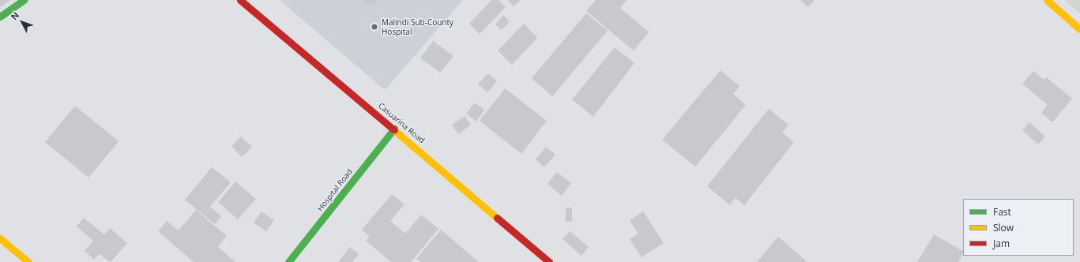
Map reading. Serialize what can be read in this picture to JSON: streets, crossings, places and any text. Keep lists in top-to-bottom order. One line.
{"streets":{"street":["Casuarina Road","Hospital Road"]},"crossings":[["Casuarina Road","Hospital Road"]],"places":["Malindi Sub-County Hospital"],"legend":["Fast","Slow","Jam"],"north":"top left"}
